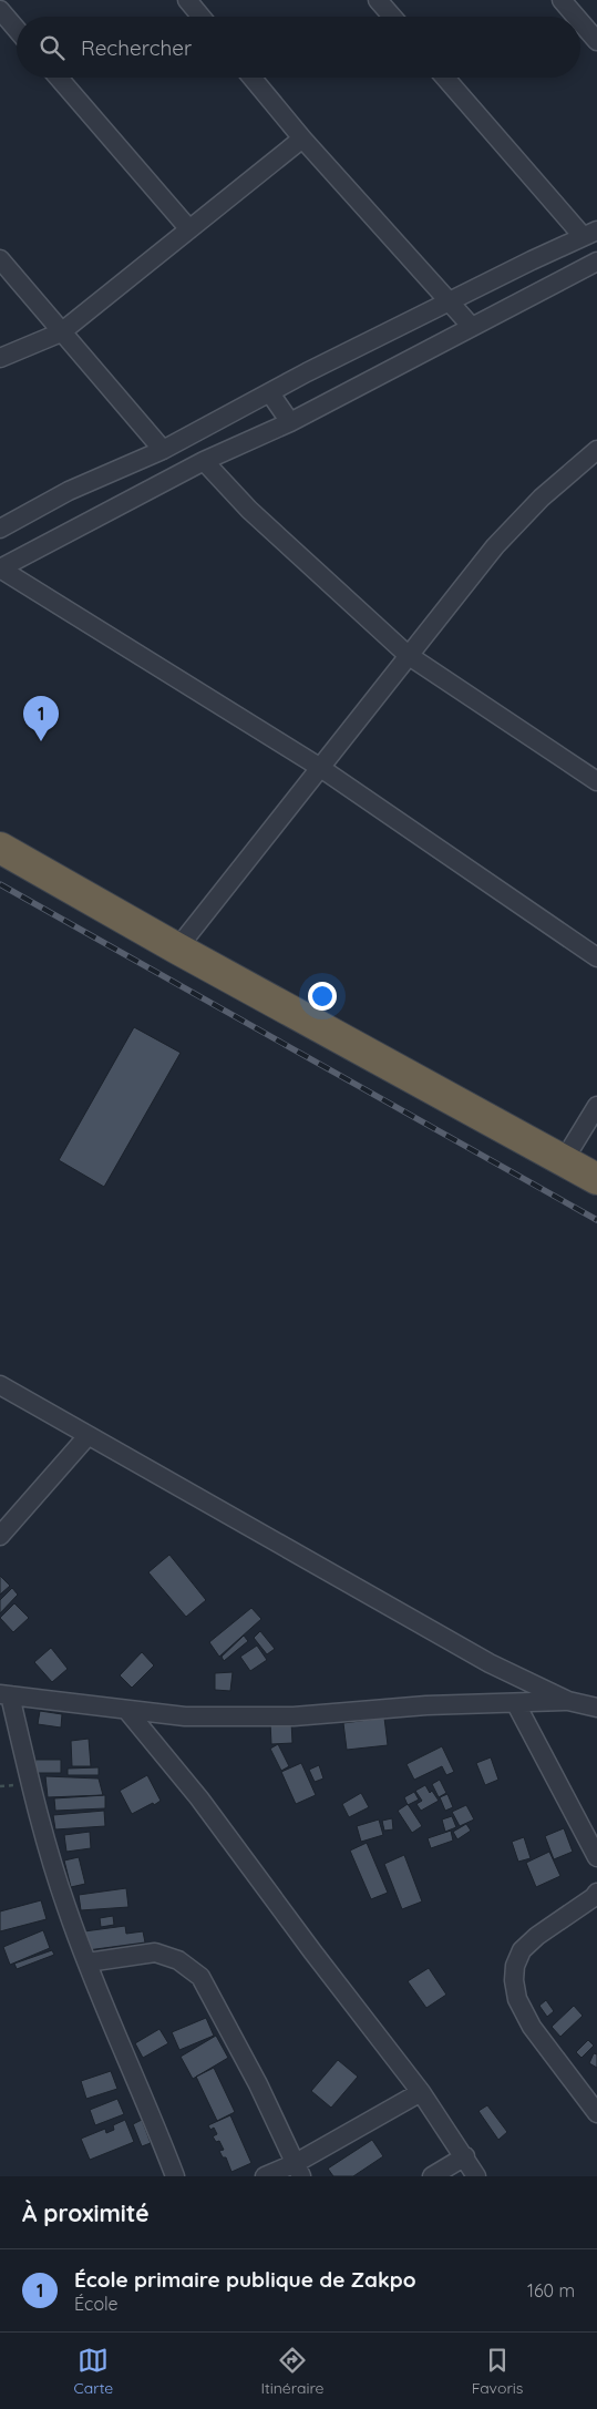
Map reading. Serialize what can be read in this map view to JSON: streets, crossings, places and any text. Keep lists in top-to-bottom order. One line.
{"page":{"search":"Rechercher","pins":"1","heading":"À proximité","list":[{"mark":"1","name":"École primaire publique de Zakpo","note":"École","value":"160 m"}],"nav":["Carte","Itinéraire","Favoris"]}}
